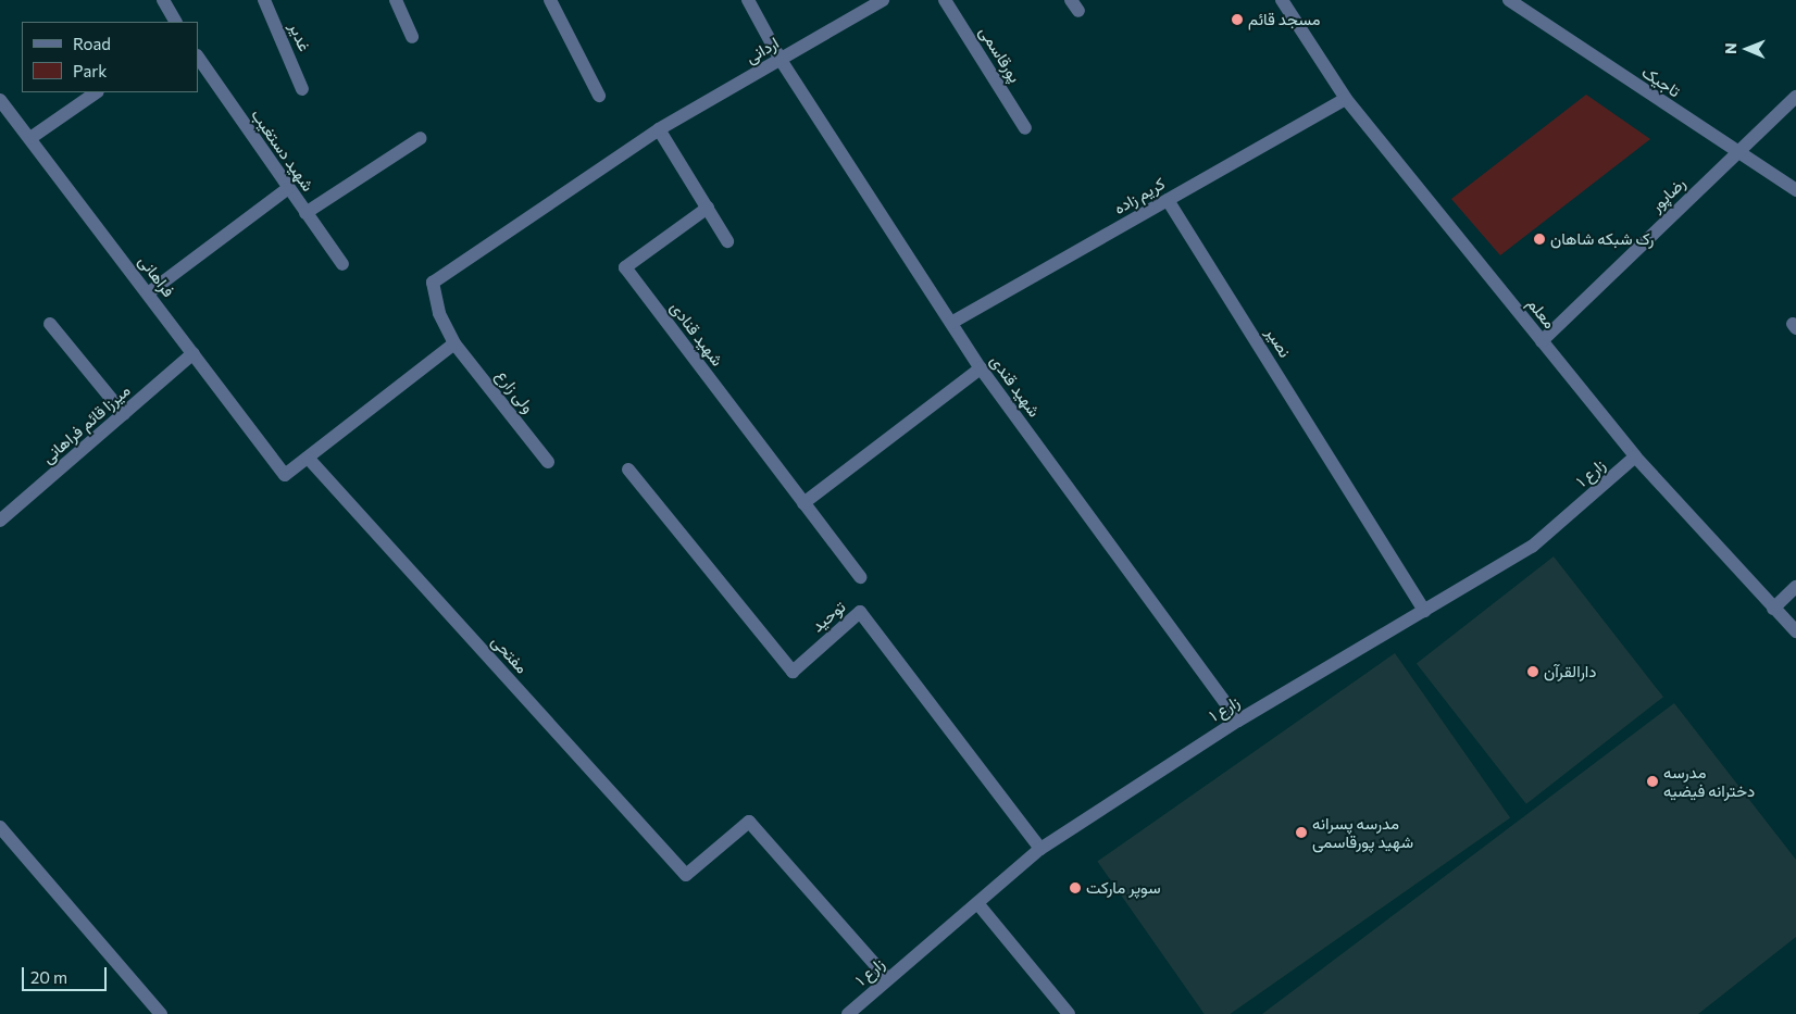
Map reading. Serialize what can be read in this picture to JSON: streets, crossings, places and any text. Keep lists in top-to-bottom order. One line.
{"streets":{"street":["غدیر","اردانی","پورقاسمی","تاجیک","شهید دستغیب","رضاپور","کریم زاده","فراهانی","معلم","شهید قنادی","نصیر","شهید قندی","ولی زارع","میرزا قائم فراهانی","زارع ۱","توحید","مفتحی"]},"crossings":[["اردانی","شهید قندی"],["اردانی","ولی زارع"],["تاجیک","رضاپور"],["رضاپور","معلم"],["کریم زاده","معلم"],["کریم زاده","نصیر"],["کریم زاده","شهید قندی"],["فراهانی","میرزا قائم فراهانی"],["فراهانی","مفتحی"],["معلم","زارع ۱"],["نصیر","زارع ۱"],["شهید قندی","زارع ۱"],["زارع ۱","توحید"],["زارع ۱","مفتحی"]],"places":["مسجد قائم","رک شبکه شاهان","دارالقرآن","مدرسه دخترانه فیضیه","مدرسه پسرانه شهید پورقاسمی","سوپر مارکت"],"legend":["Road","Park"],"scale_bar":"20 m","north":"left"}
